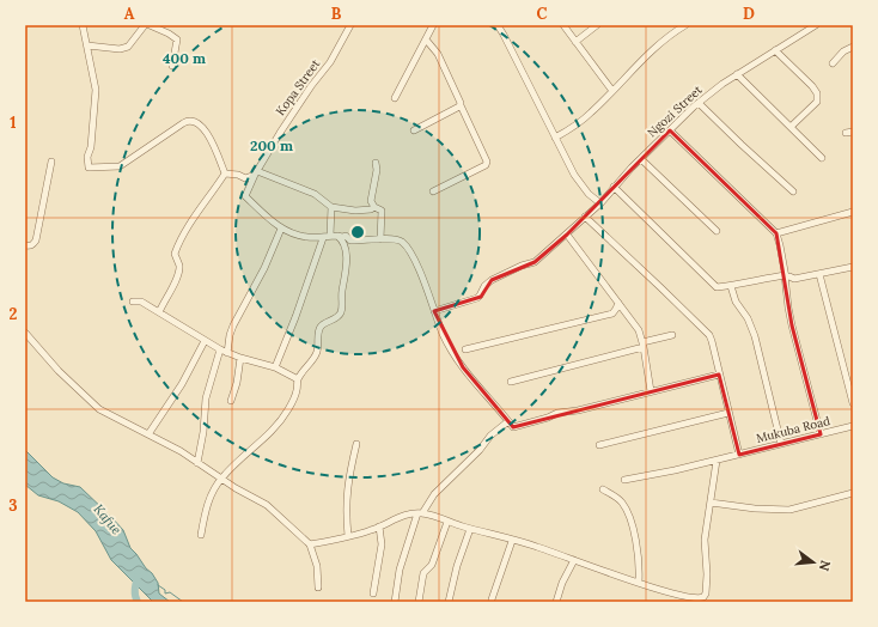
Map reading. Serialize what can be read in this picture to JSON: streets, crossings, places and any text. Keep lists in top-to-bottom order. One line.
{"streets":{"street":["Kopa Street","Ngozi Street","Mukuba Road"]},"water":["Kafue"],"north":"right","grid":{"columns":["A","B","C","D"],"rows":["1","2","3"]},"rings":["400 m","200 m"]}
